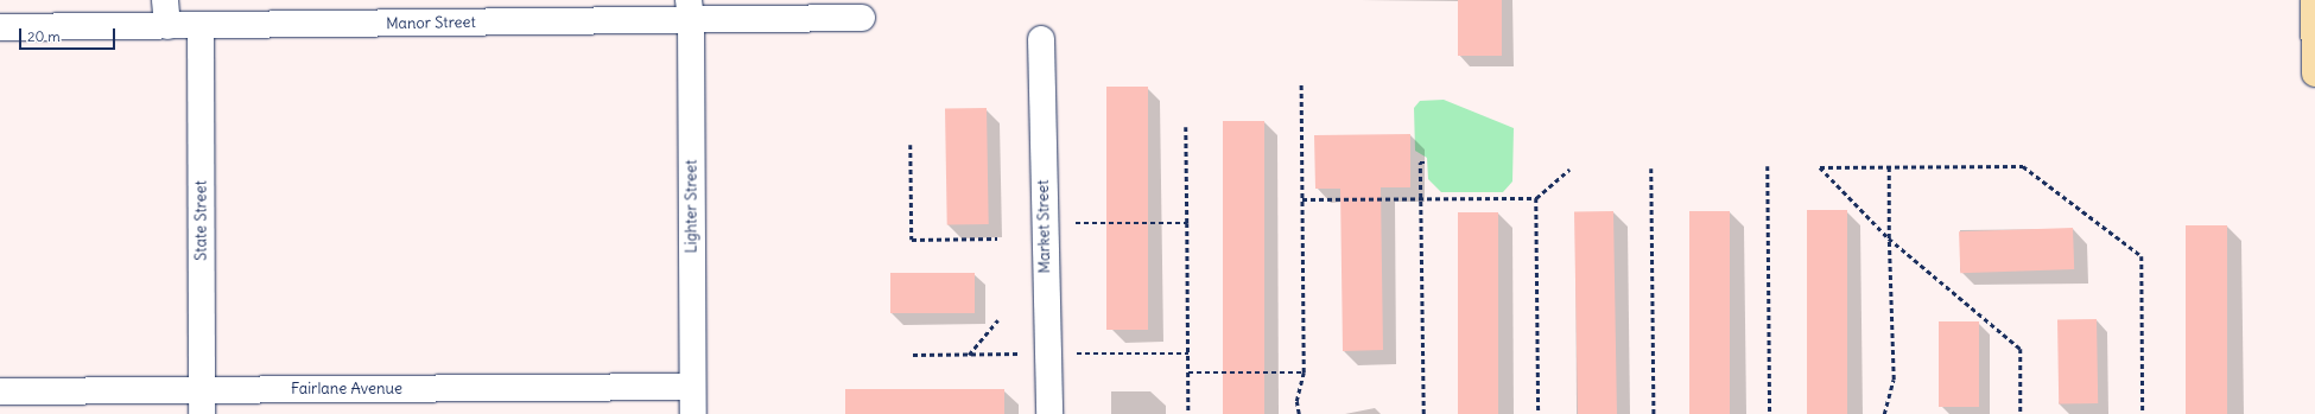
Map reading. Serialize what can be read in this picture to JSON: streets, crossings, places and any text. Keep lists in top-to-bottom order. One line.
{"streets":{"street":["Manor Street","Lighter Street","State Street","Market Street","Fairlane Avenue"]},"crossings":[["Manor Street","Lighter Street"],["Manor Street","State Street"],["Lighter Street","Fairlane Avenue"],["State Street","Fairlane Avenue"]],"scale_bar":"20 m"}
